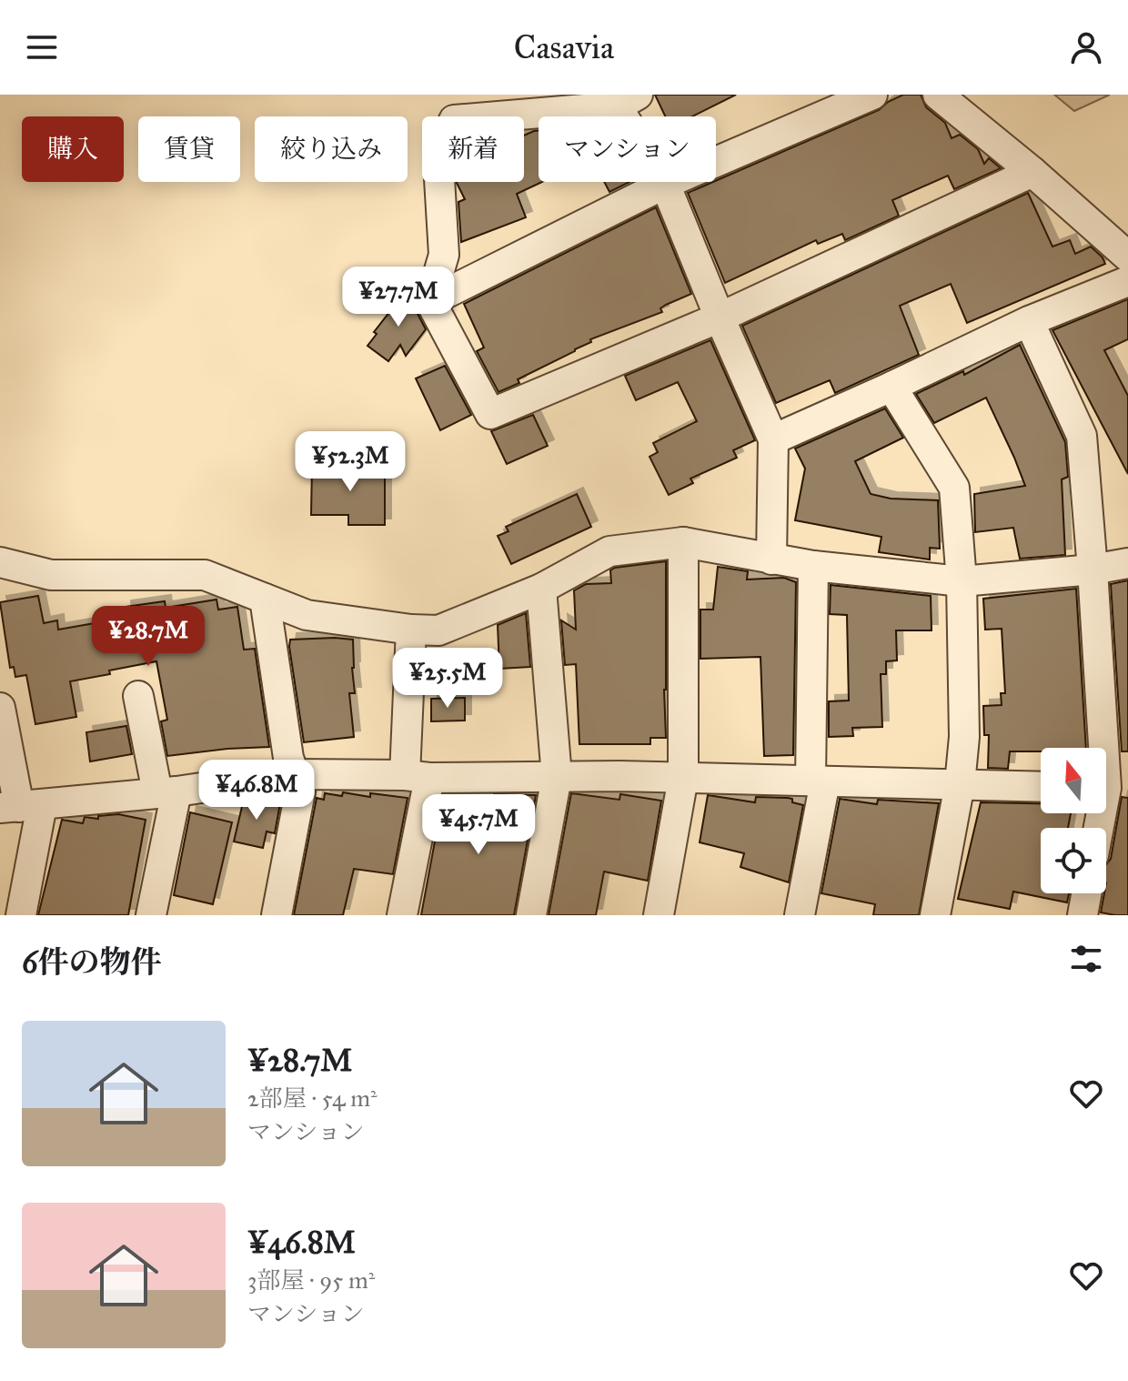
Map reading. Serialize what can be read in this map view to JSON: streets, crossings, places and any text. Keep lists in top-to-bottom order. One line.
{"north":"top","page":{"header":"Casavia","chip":["購入","賃貸","絞り込み","新着","マンション"],"price":["¥27.7M","¥52.3M","¥28.7M","¥25.5M","¥46.8M","¥45.7M"],"heading":"6件の物件","list":[{"name":"¥28.7M","note":"2部屋 · 54 m² · マンション"},{"name":"¥46.8M","note":"3部屋 · 95 m² · マンション"}]}}
